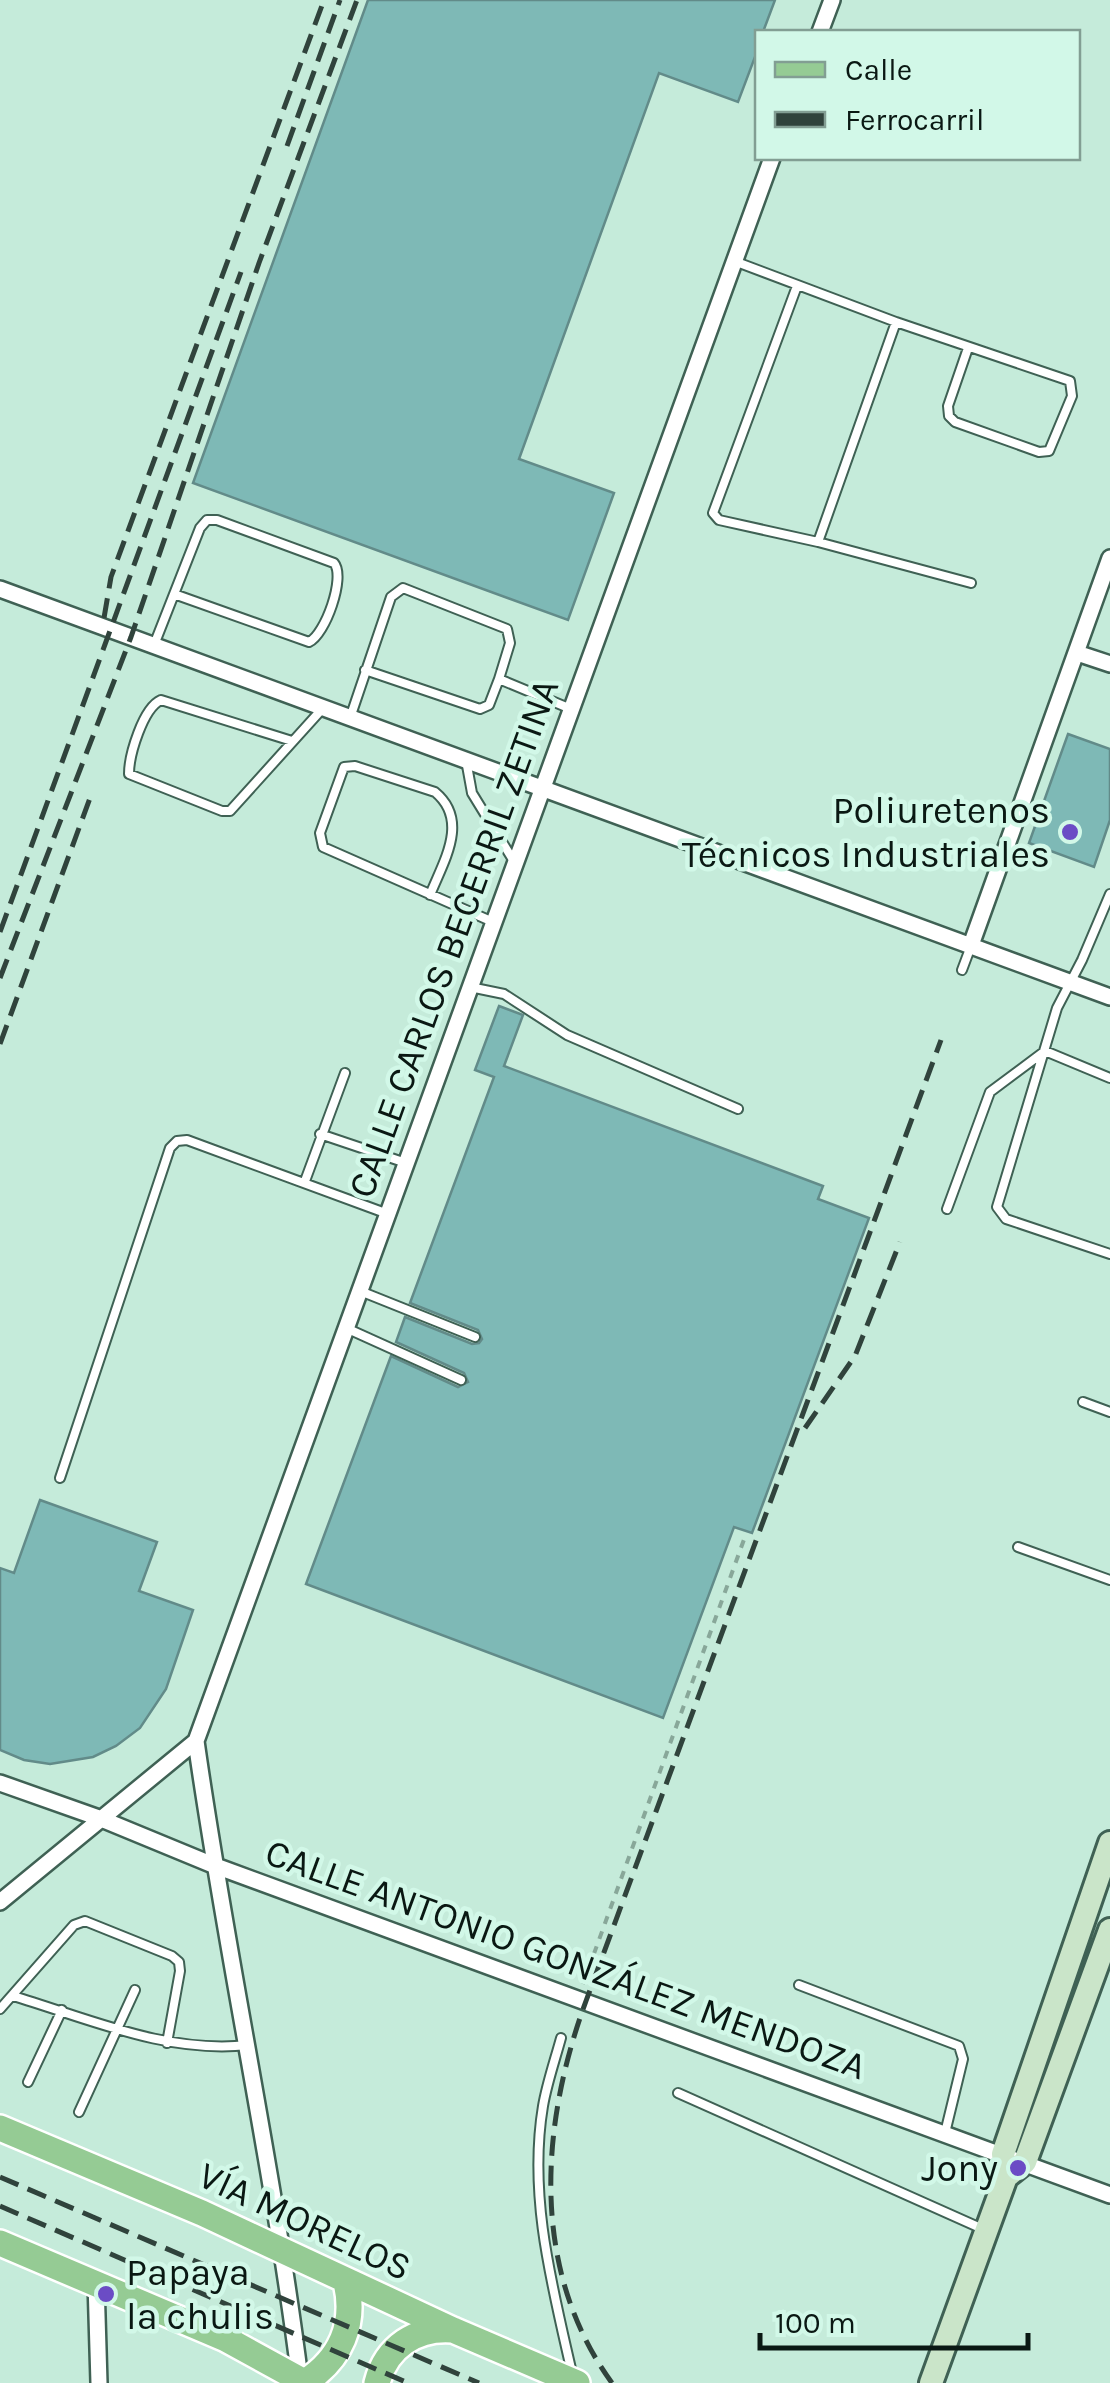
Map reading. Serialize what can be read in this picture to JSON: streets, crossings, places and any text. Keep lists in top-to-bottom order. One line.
{"streets":{"main road":["VÍA MORELOS"],"street":["CALLE CARLOS BECERRIL ZETINA","CALLE ANTONIO GONZÁLEZ MENDOZA"]},"crossings":[["CALLE CARLOS BECERRIL ZETINA","CALLE ANTONIO GONZÁLEZ MENDOZA"],["CALLE CARLOS BECERRIL ZETINA","VÍA MORELOS"]],"places":["Poliuretenos Técnicos Industriales","Jony","Papaya la chulis"],"legend":["Calle","Ferrocarril"],"scale_bar":"100 m"}
